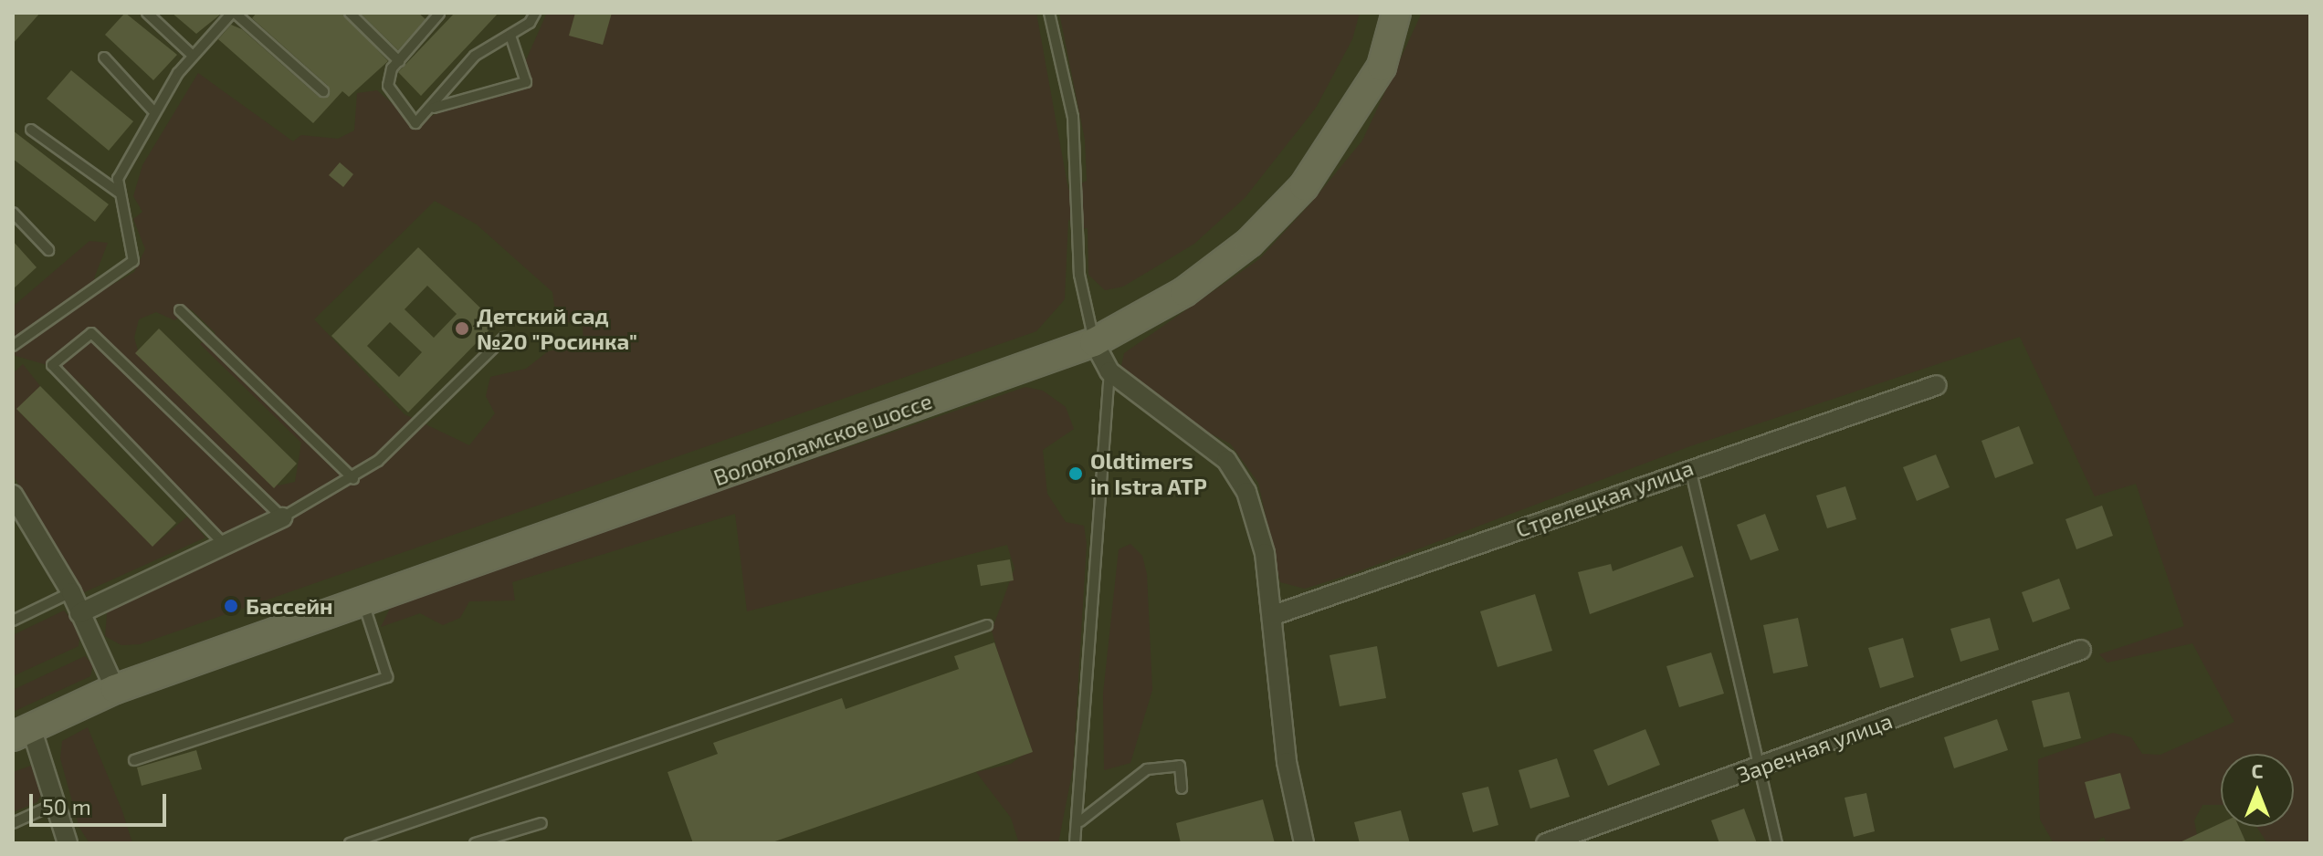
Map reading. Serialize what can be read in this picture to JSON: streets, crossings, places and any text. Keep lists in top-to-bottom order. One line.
{"streets":{"main road":["Волоколамское шоссе"],"street":["Стрелецкая улица","Заречная улица"]},"places":["Детский сад №20 \"Росинка\"","Oldtimers in Istra ATP","Бассейн"],"scale_bar":"50 m","north":"top"}
